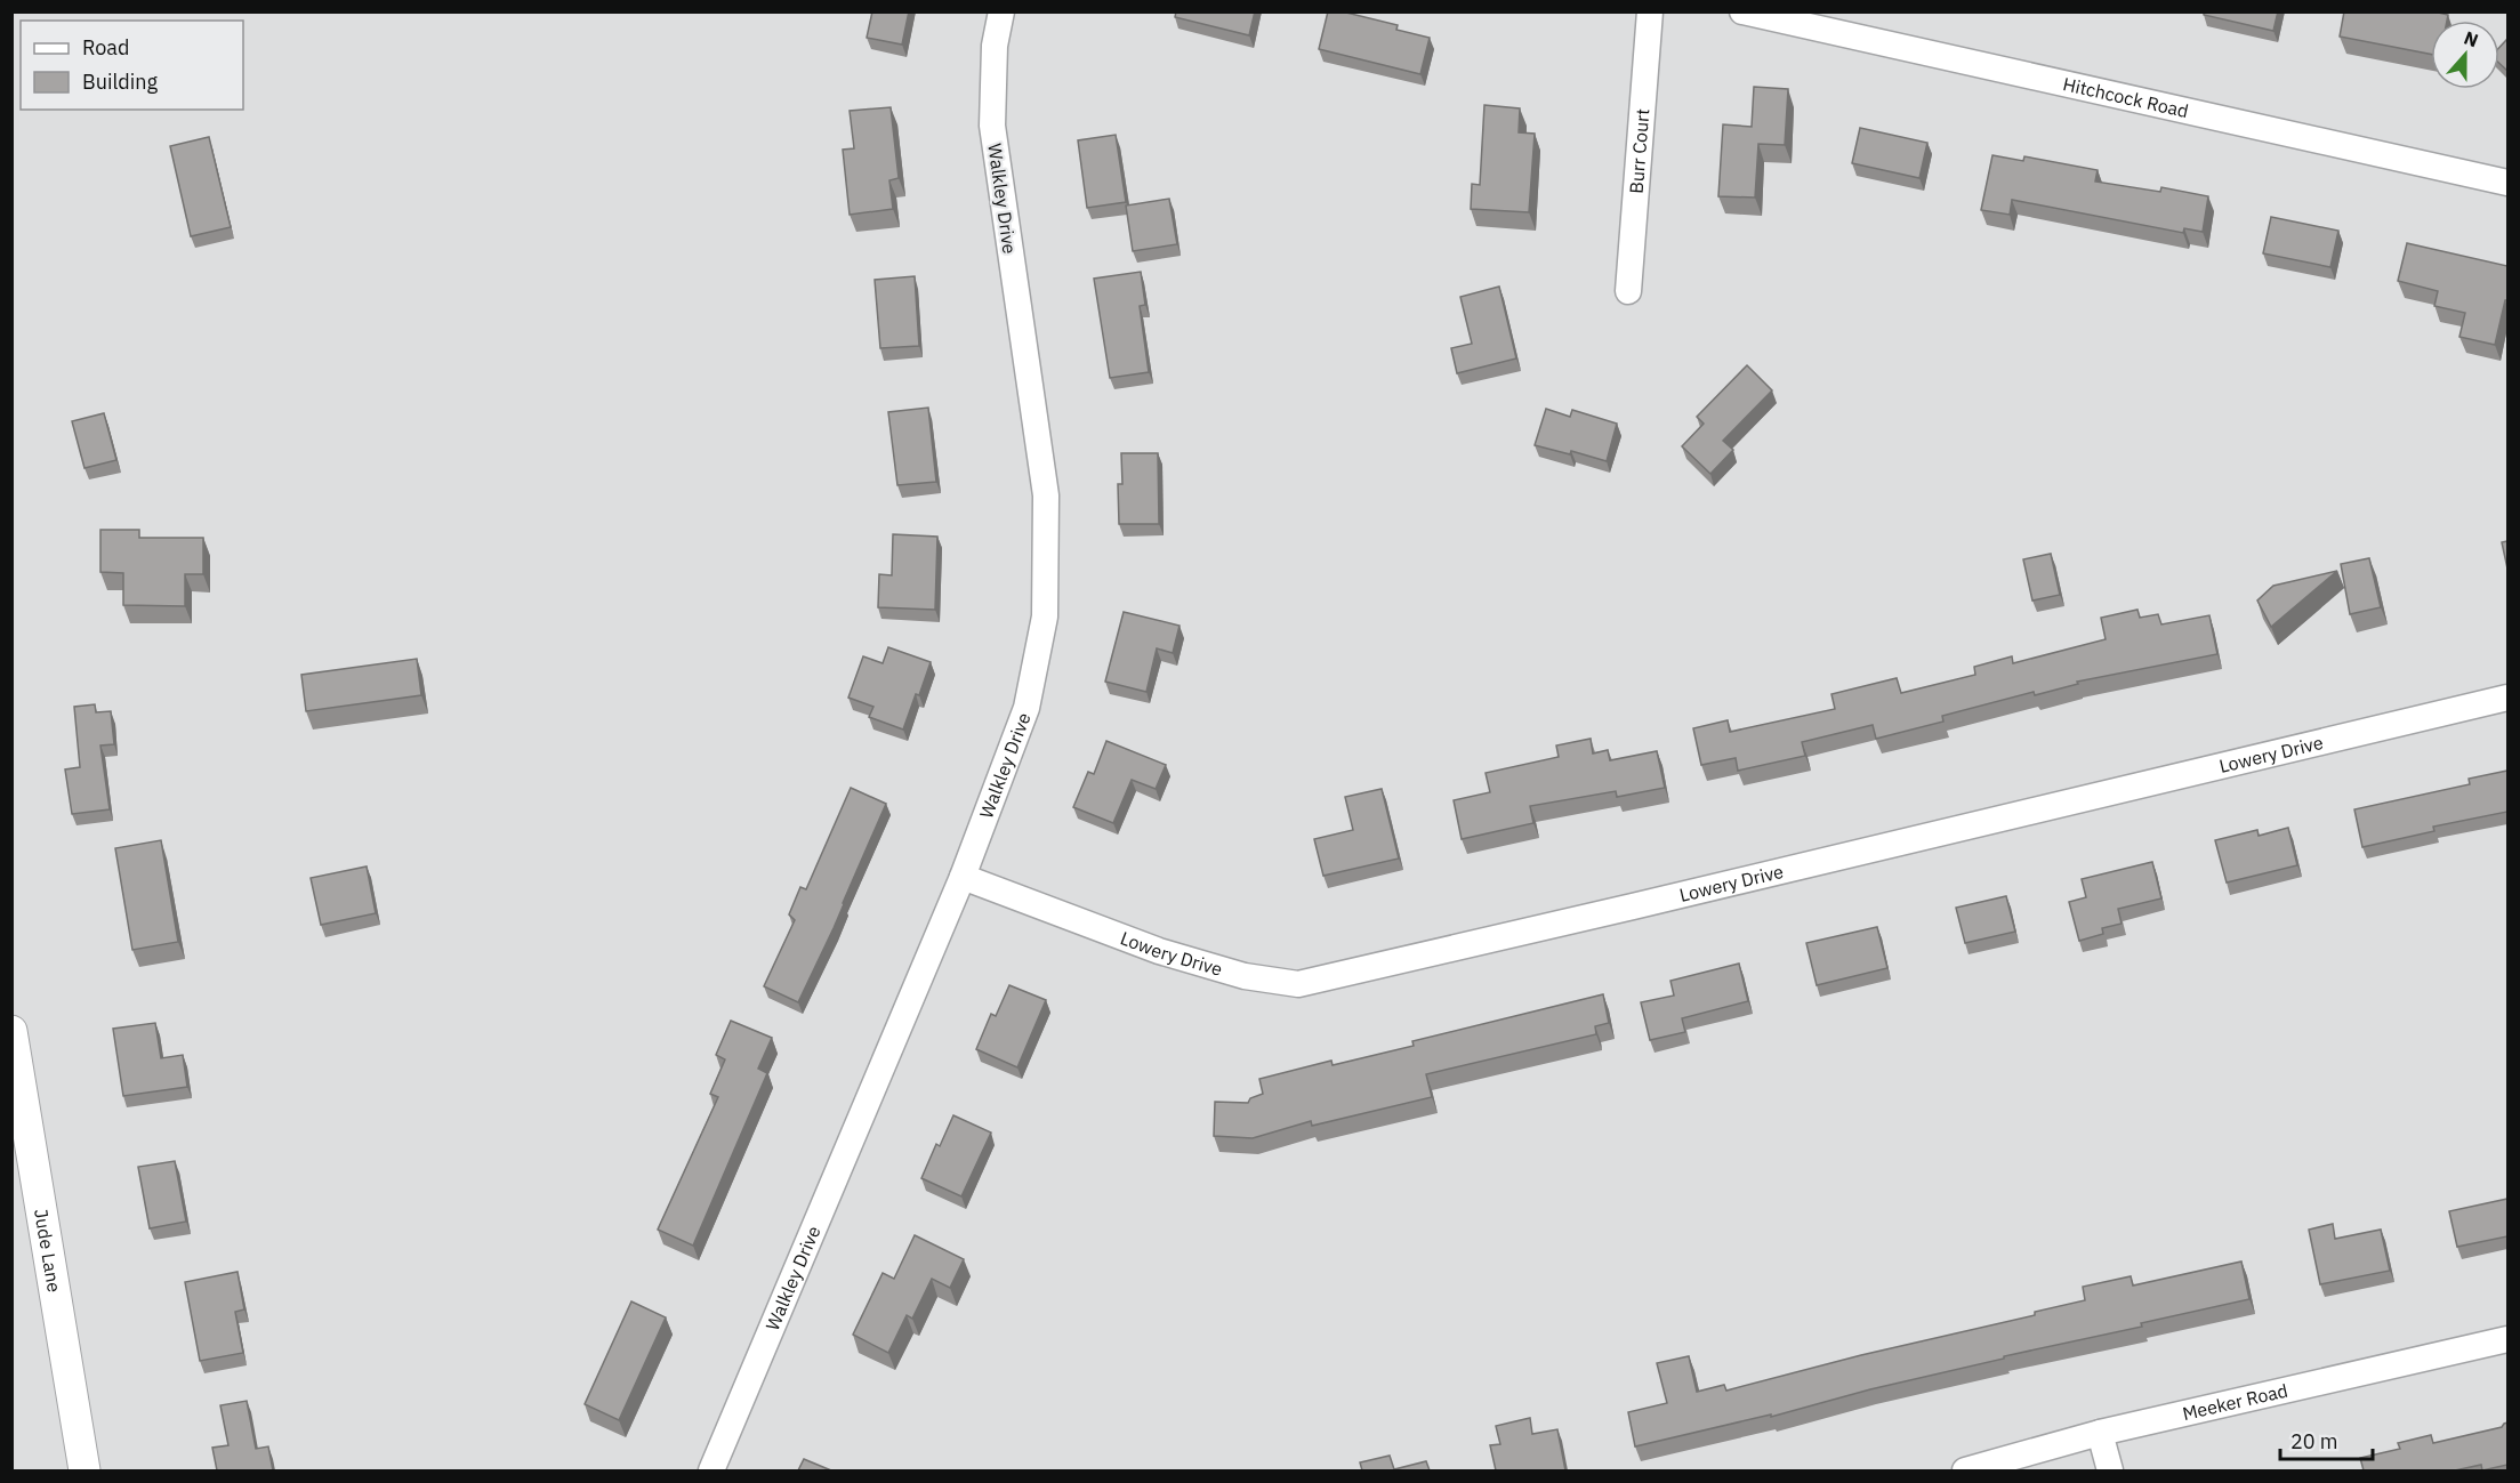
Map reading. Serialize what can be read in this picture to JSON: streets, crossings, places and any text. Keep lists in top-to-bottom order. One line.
{"streets":{"street":["Hitchcock Road","Burr Court","Walkley Drive","Lowery Drive","Jude Lane","Meeker Road"]},"crossings":[["Walkley Drive","Lowery Drive"]],"legend":["Road","Building"],"scale_bar":"20 m","north":"top"}
